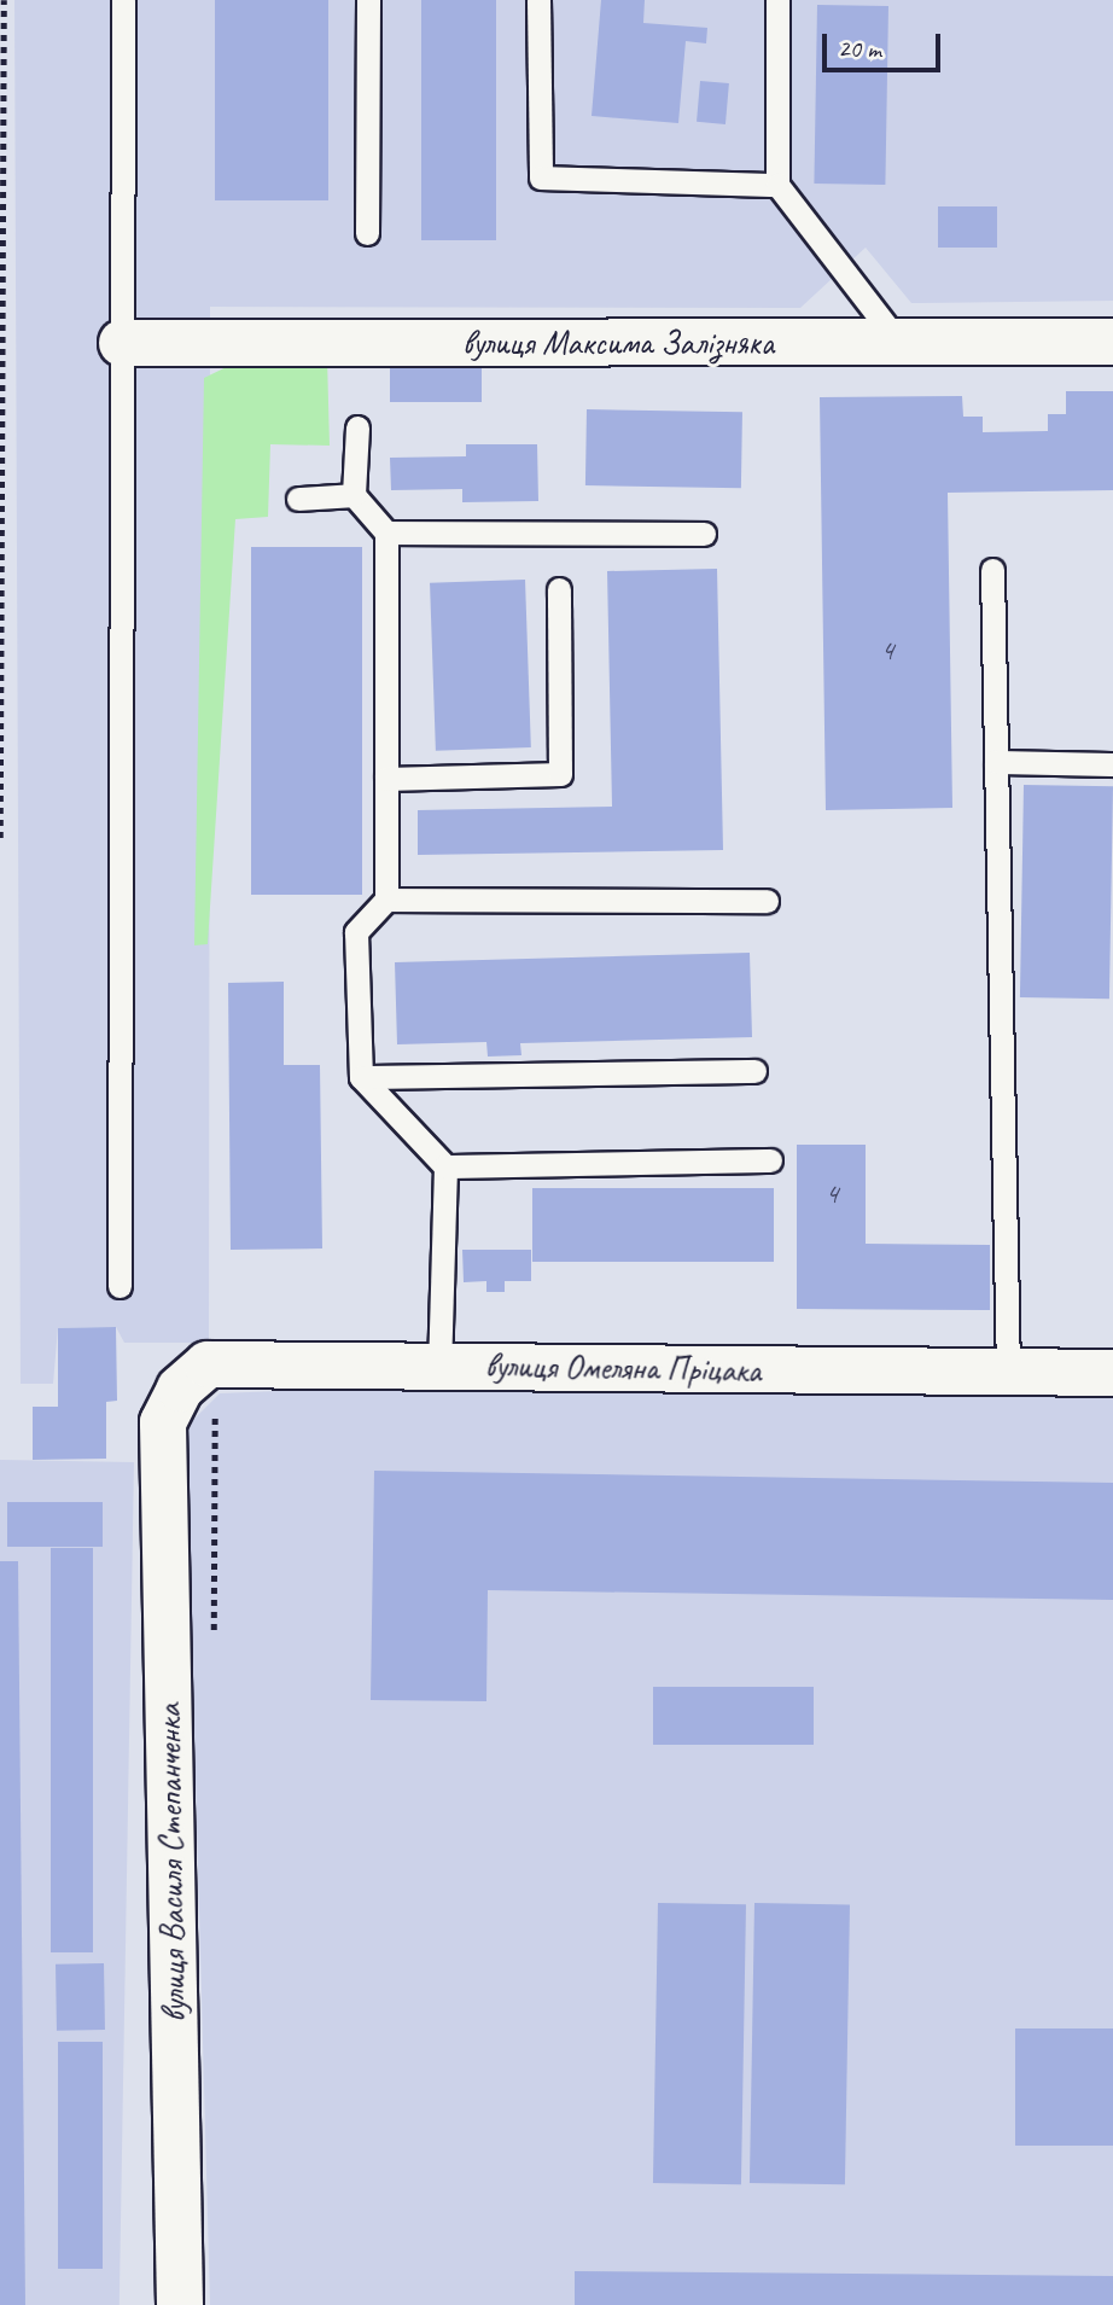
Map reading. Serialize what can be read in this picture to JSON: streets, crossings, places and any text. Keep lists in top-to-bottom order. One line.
{"streets":{"street":["вулиця Максима Залізняка","вулиця Омеляна Пріцака","вулиця Василя Степанченка"]},"crossings":[["вулиця Омеляна Пріцака","вулиця Василя Степанченка"]],"house_numbers":["4","4"],"scale_bar":"20 m"}
